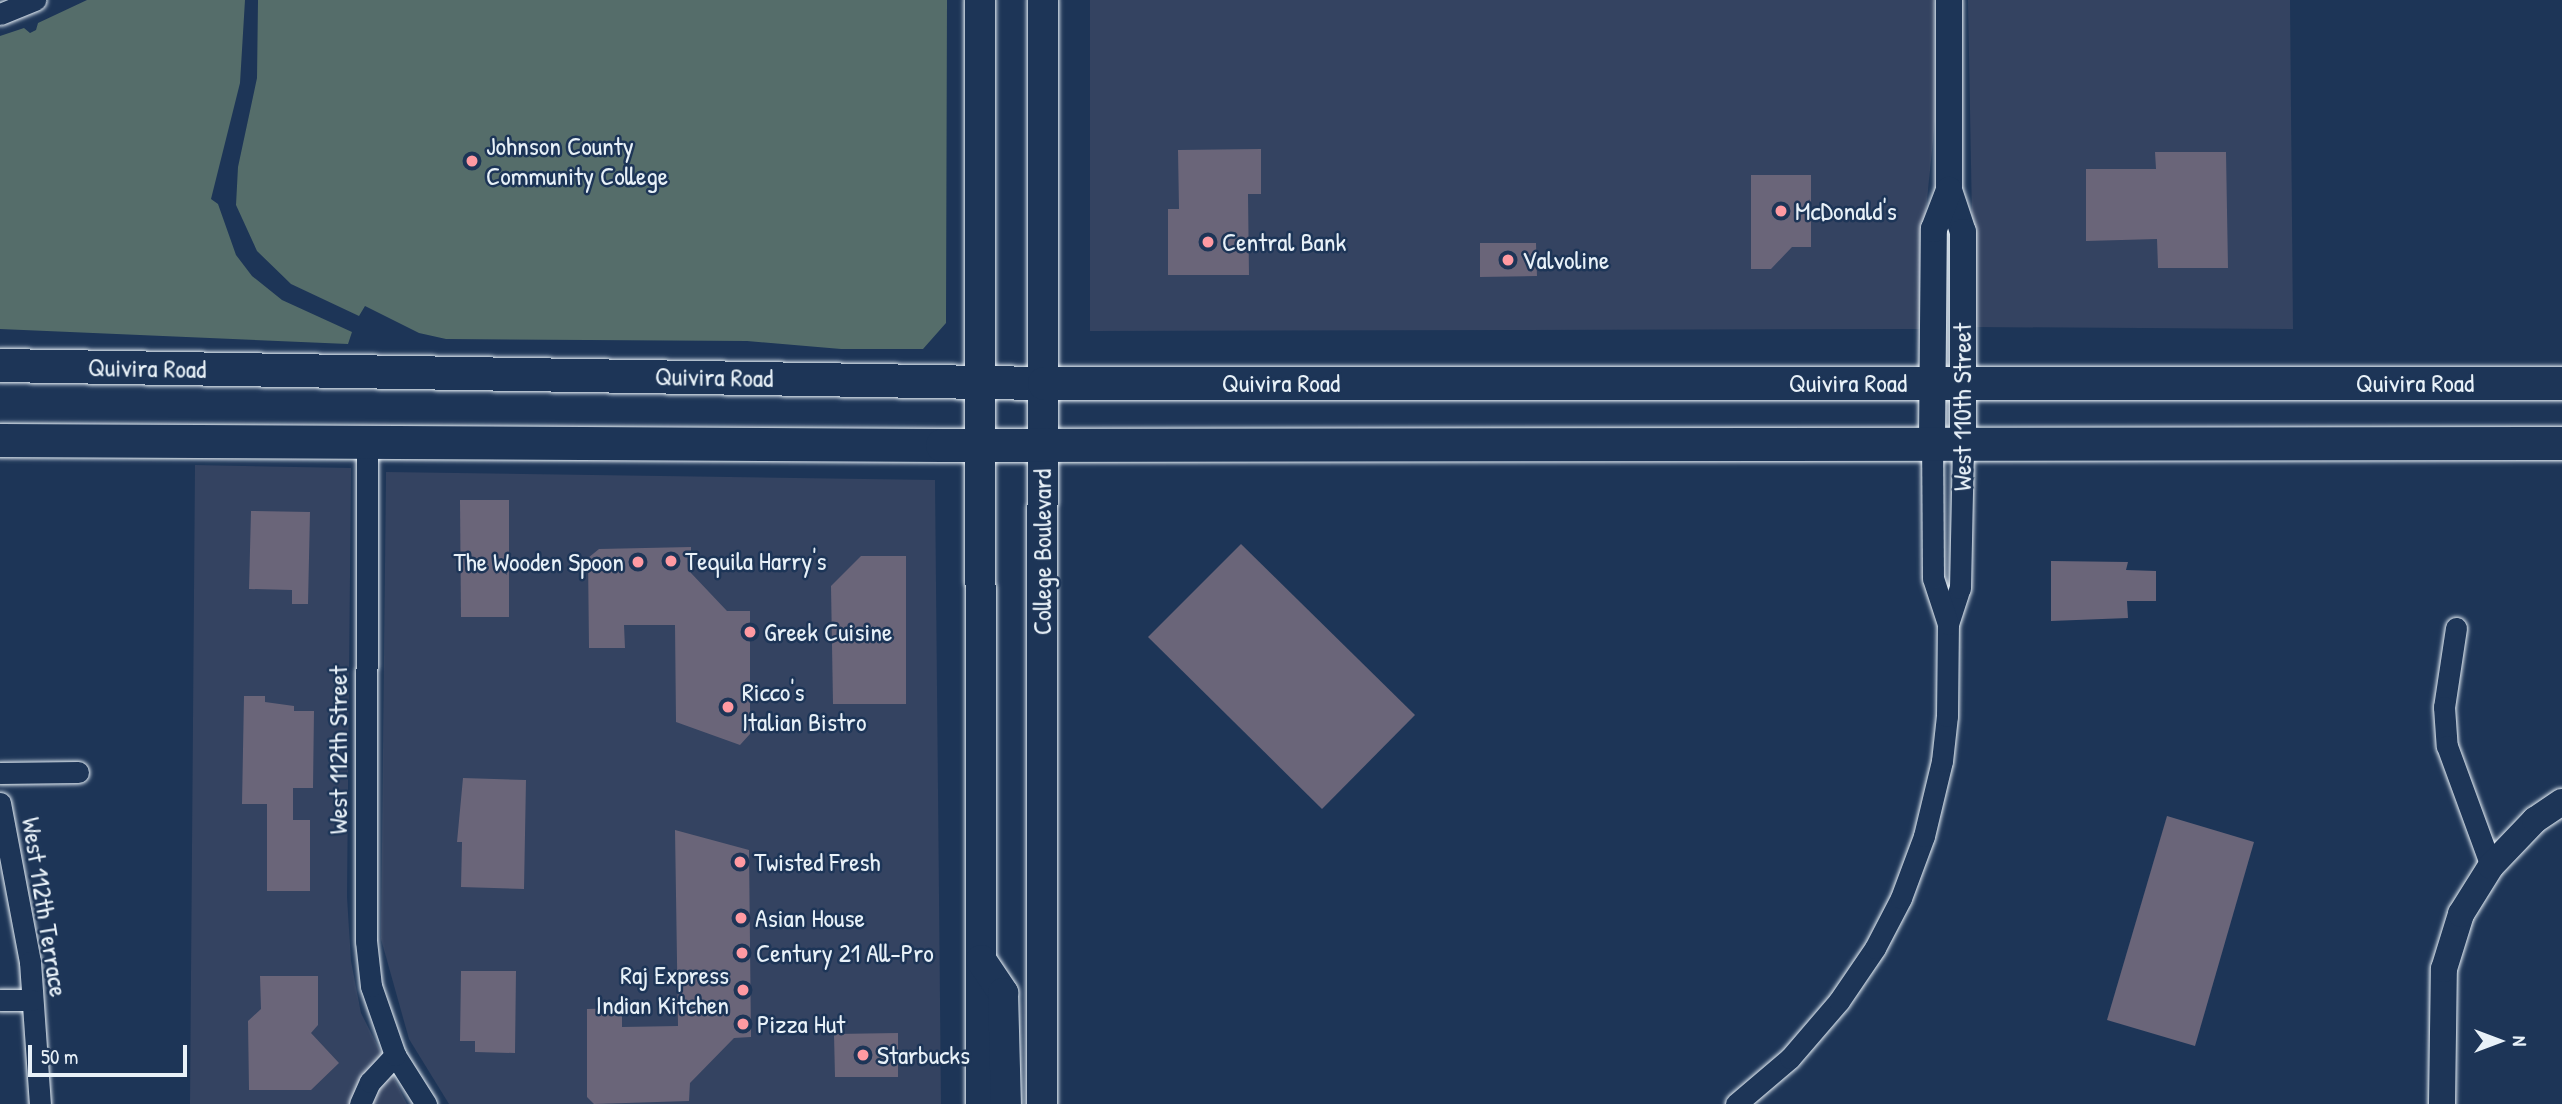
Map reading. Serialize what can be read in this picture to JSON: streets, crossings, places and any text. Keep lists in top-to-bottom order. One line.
{"streets":{"main road":["Quivira Road","College Boulevard"],"street":["West 110th Street","West 112th Street","West 112th Terrace"]},"crossings":[["Quivira Road","West 110th Street"],["Quivira Road","College Boulevard"]],"places":["Johnson County Community College","McDonald's","Central Bank","Valvoline","Tequila Harry's","The Wooden Spoon","Greek Cuisine","Ricco's Italian Bistro","Twisted Fresh","Asian House","Century 21 All-Pro","Raj Express Indian Kitchen","Pizza Hut","Starbucks"],"scale_bar":"50 m","north":"right"}
